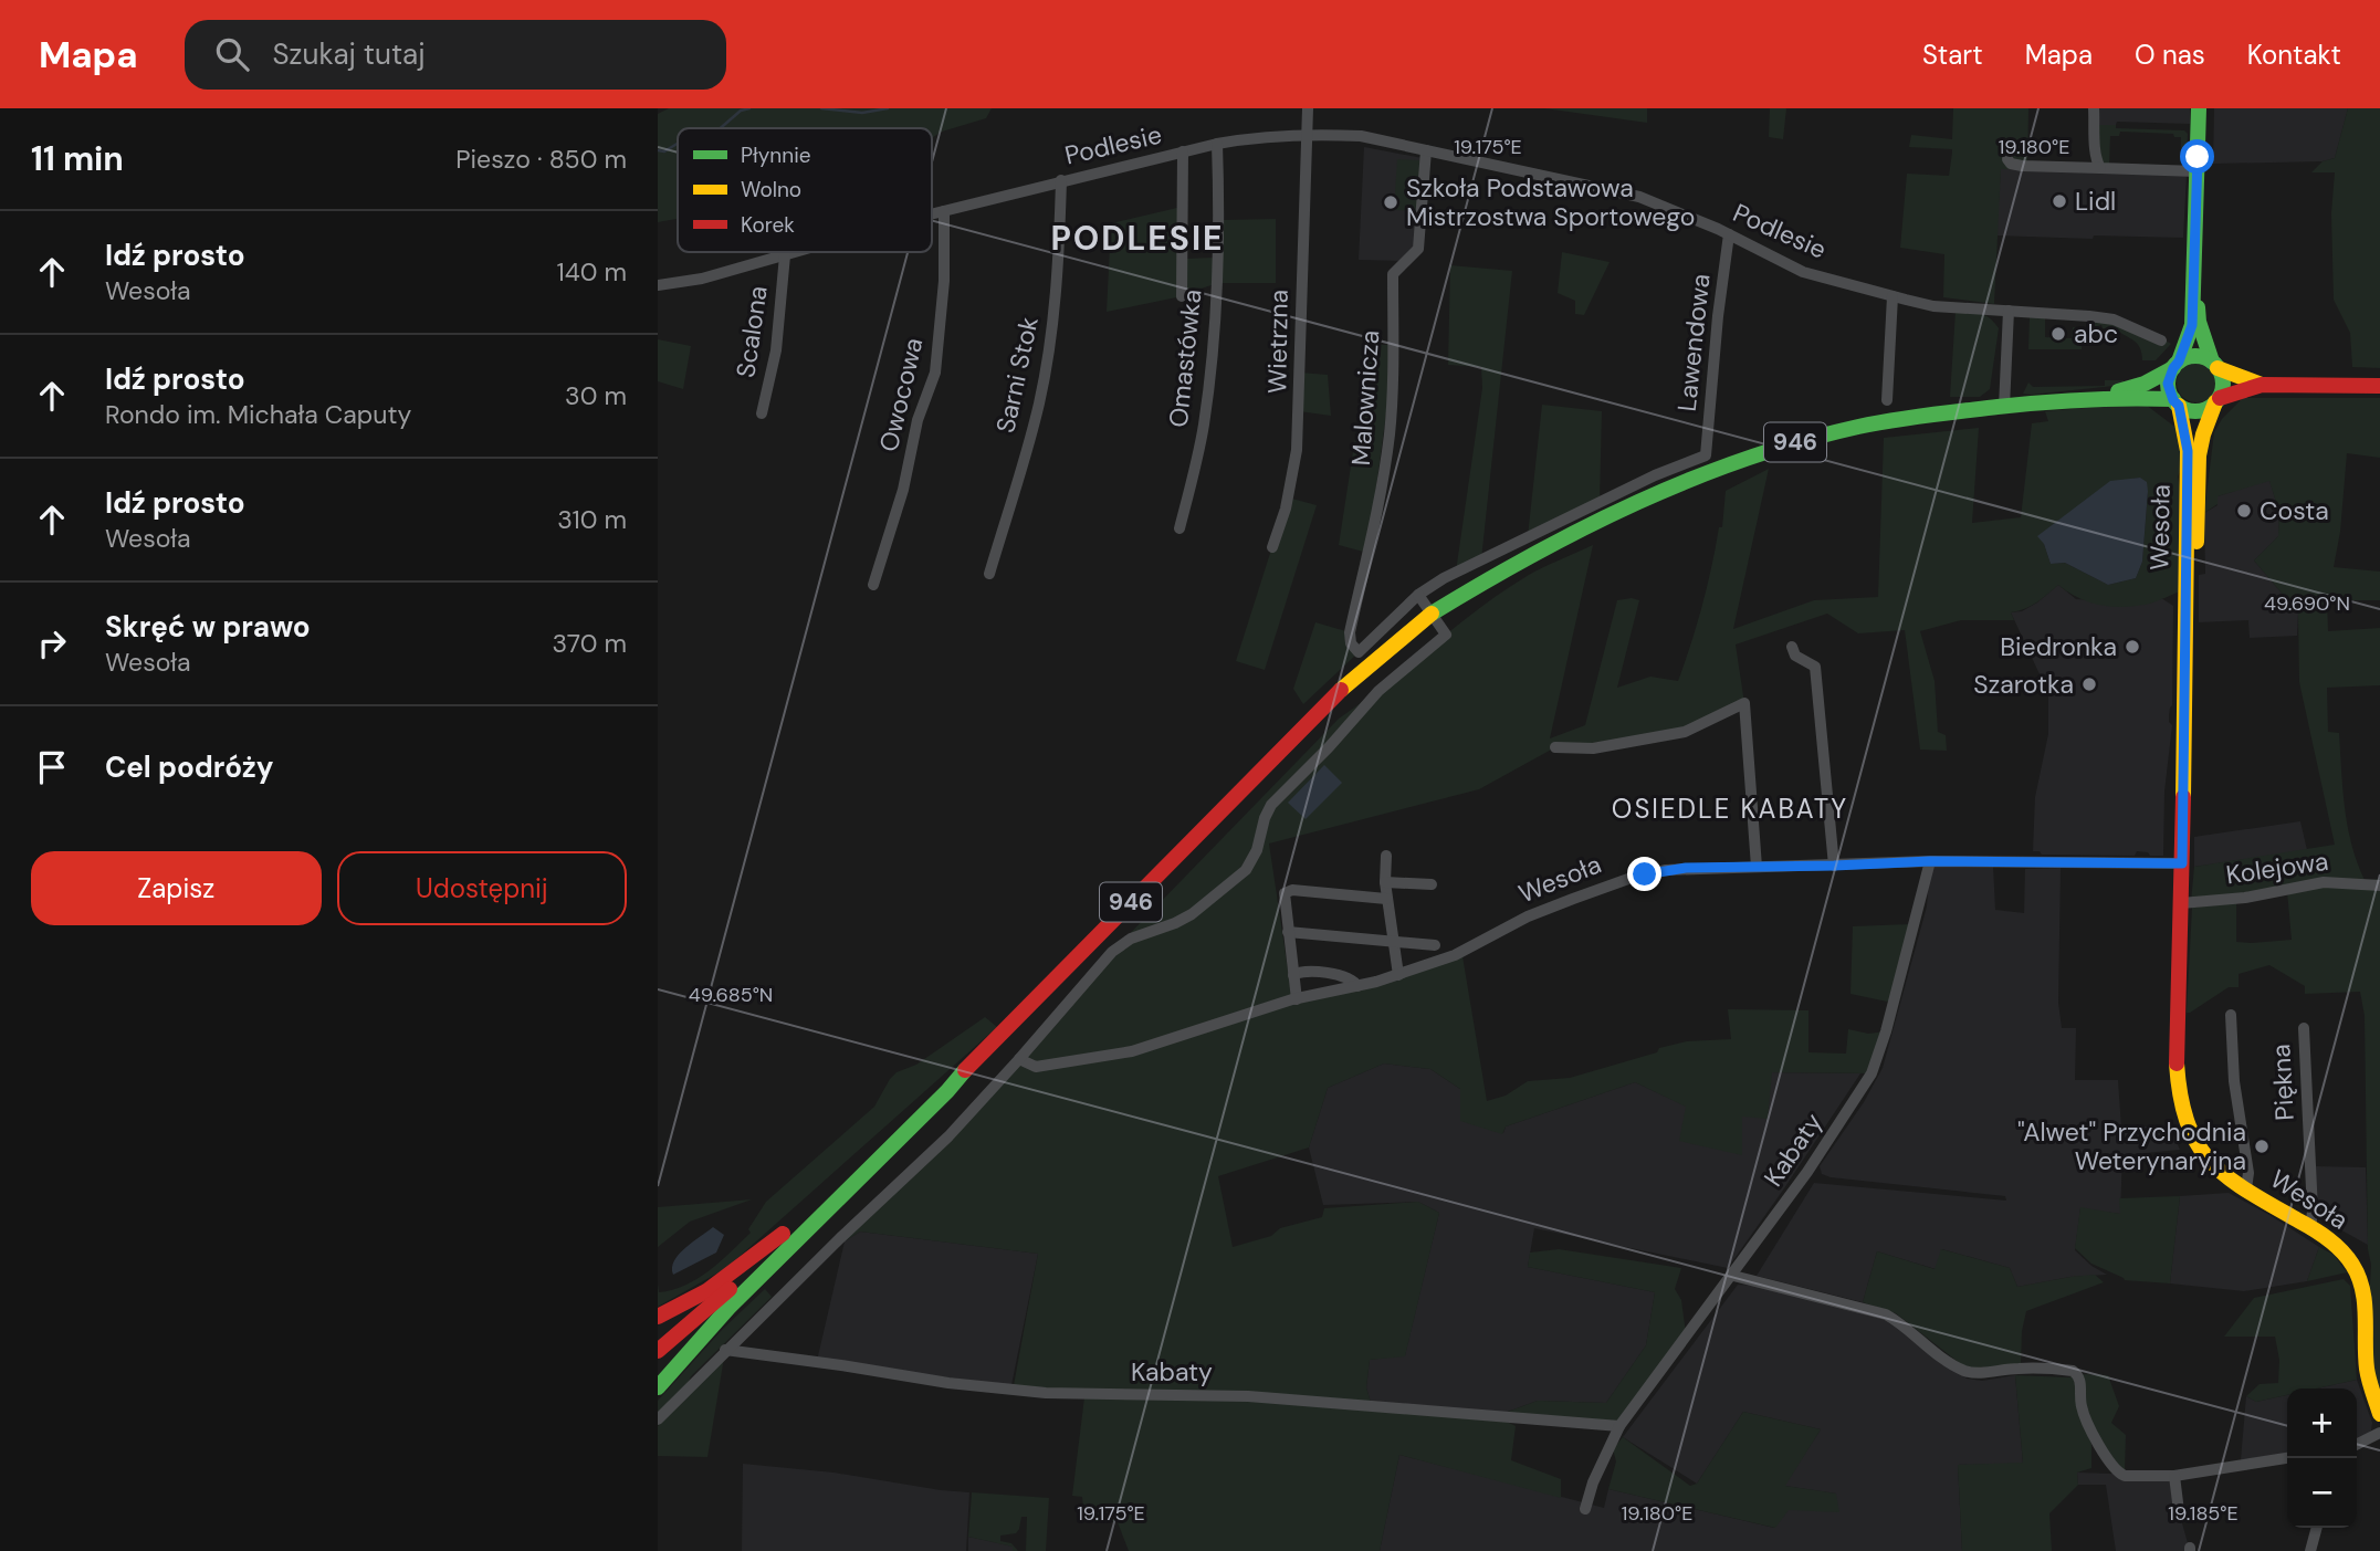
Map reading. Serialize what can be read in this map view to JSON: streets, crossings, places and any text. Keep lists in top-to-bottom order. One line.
{"streets":{"main road":["946","Wesoła"],"street":["Podlesie","Scalona","Wietrzna","Lawendowa","Omastówka","Sarni Stok","Owocowa","Malownicza","Kolejowa","Piękna","Kabaty"]},"crossings":[["Podlesie","Scalona"],["Podlesie","Wietrzna"],["Podlesie","Lawendowa"],["Podlesie","Omastówka"],["Podlesie","Sarni Stok"],["Podlesie","Owocowa"],["Podlesie","Malownicza"],["Lawendowa","Malownicza"],["946","Wesoła"],["Wesoła","Kolejowa"],["Wesoła","Piękna"],["Wesoła","Kabaty"]],"districts":["PODLESIE","OSIEDLE KABATY"],"places":["Lidl","Szkoła Podstawowa Mistrzostwa Sportowego","abc","Costa","Biedronka","Szarotka","\"Alwet\" Przychodnia Weterynaryjna"],"legend":["Płynnie","Wolno","Korek"],"page":{"header":"Mapa","search":"Szukaj tutaj","nav":["Start","Mapa","O nas","Kontakt"],"heading":["11 min","Pieszo · 850 m"],"list":[["Idź prosto","Wesoła","140 m"],["Idź prosto","Rondo im. Michała Caputy","30 m"],["Idź prosto","Wesoła","310 m"],["Skręć w prawo","Wesoła","370 m"],"Cel podróży"],"buttons":["Zapisz","Udostępnij"],"map_buttons":["+","−"]},"coordinates":["19.175°E","19.180°E","49.690°N","49.685°N","19.185°E"]}
